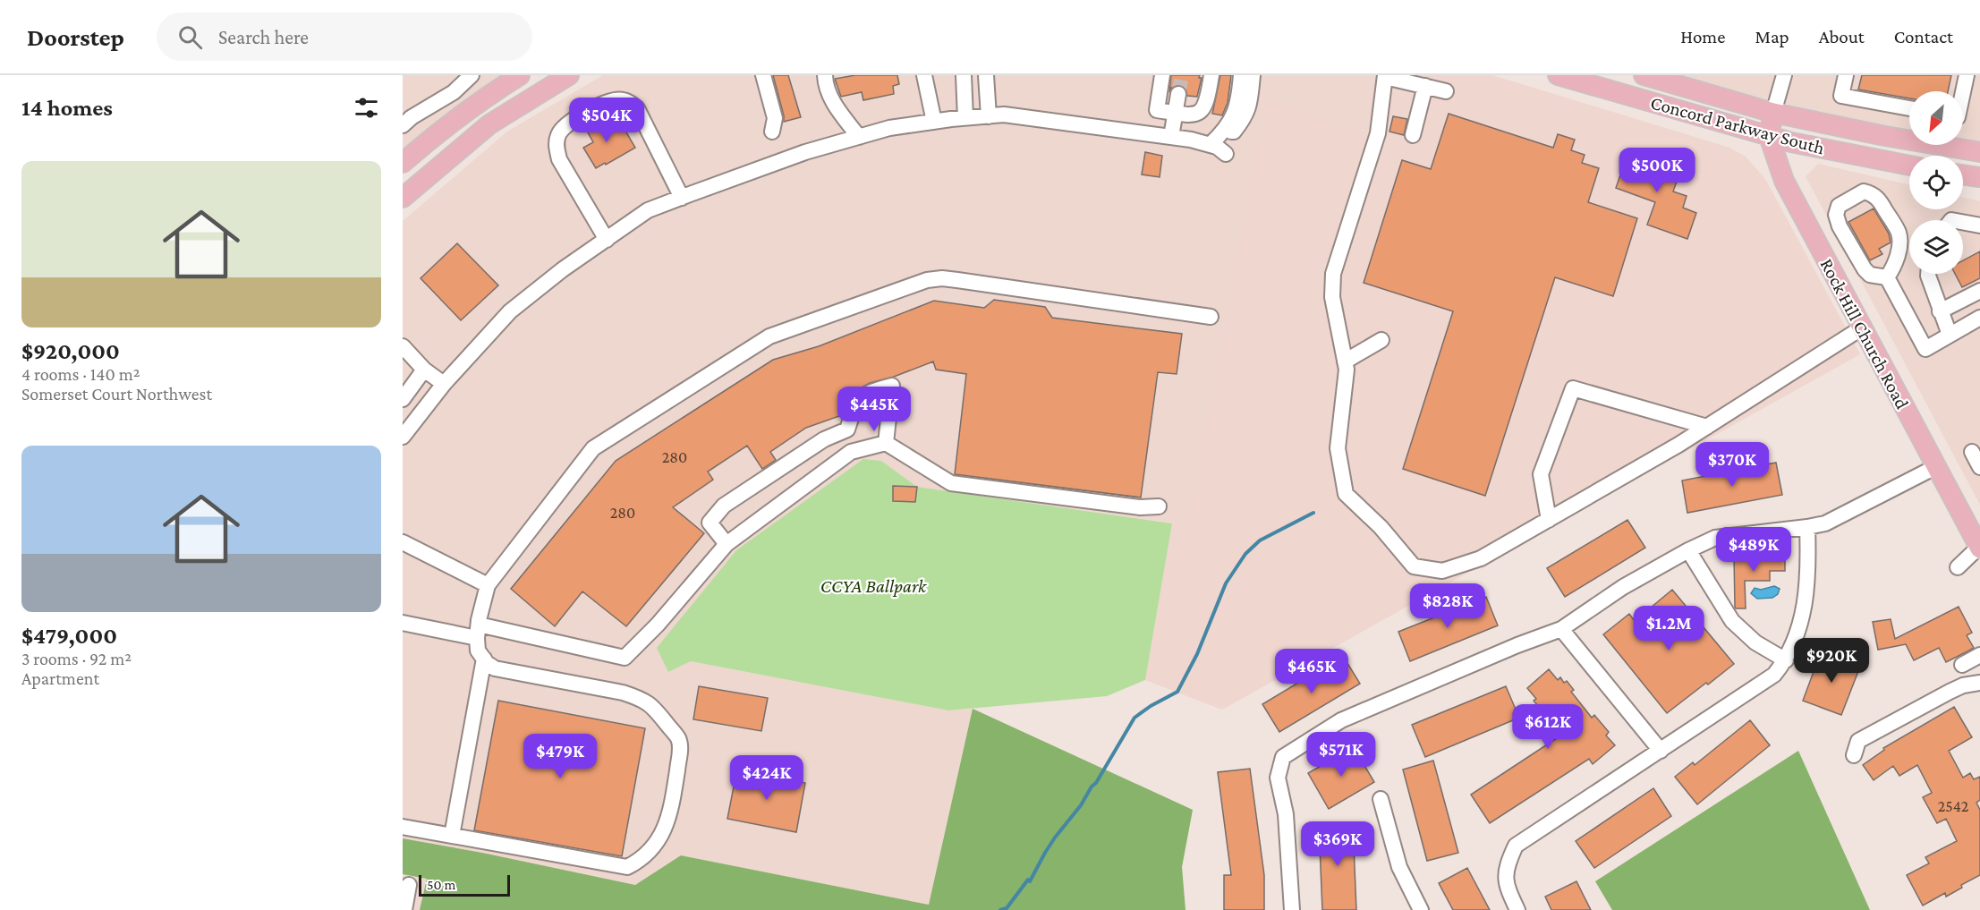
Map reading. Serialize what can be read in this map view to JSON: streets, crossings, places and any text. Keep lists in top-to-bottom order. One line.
{"streets":{"main road":["Concord Parkway South","Rock Hill Church Road"]},"crossings":[["Concord Parkway South","Rock Hill Church Road"]],"parks":["CCYA Ballpark"],"house_numbers":["280","280","2542"],"scale_bar":"50 m","north":"bottom left","page":{"header":"Doorstep","search":"Search here","nav":["Home","Map","About","Contact"],"heading":"14 homes","price":["$504K","$500K","$445K","$370K","$489K","$828K","$1.2M","$920K","$465K","$612K","$571K","$479K","$424K","$369K"],"list":[{"name":"$920,000","note":"4 rooms · 140 m² · Somerset Court Northwest"},{"name":"$479,000","note":"3 rooms · 92 m² · Apartment"}],"scale":"50 m"}}
